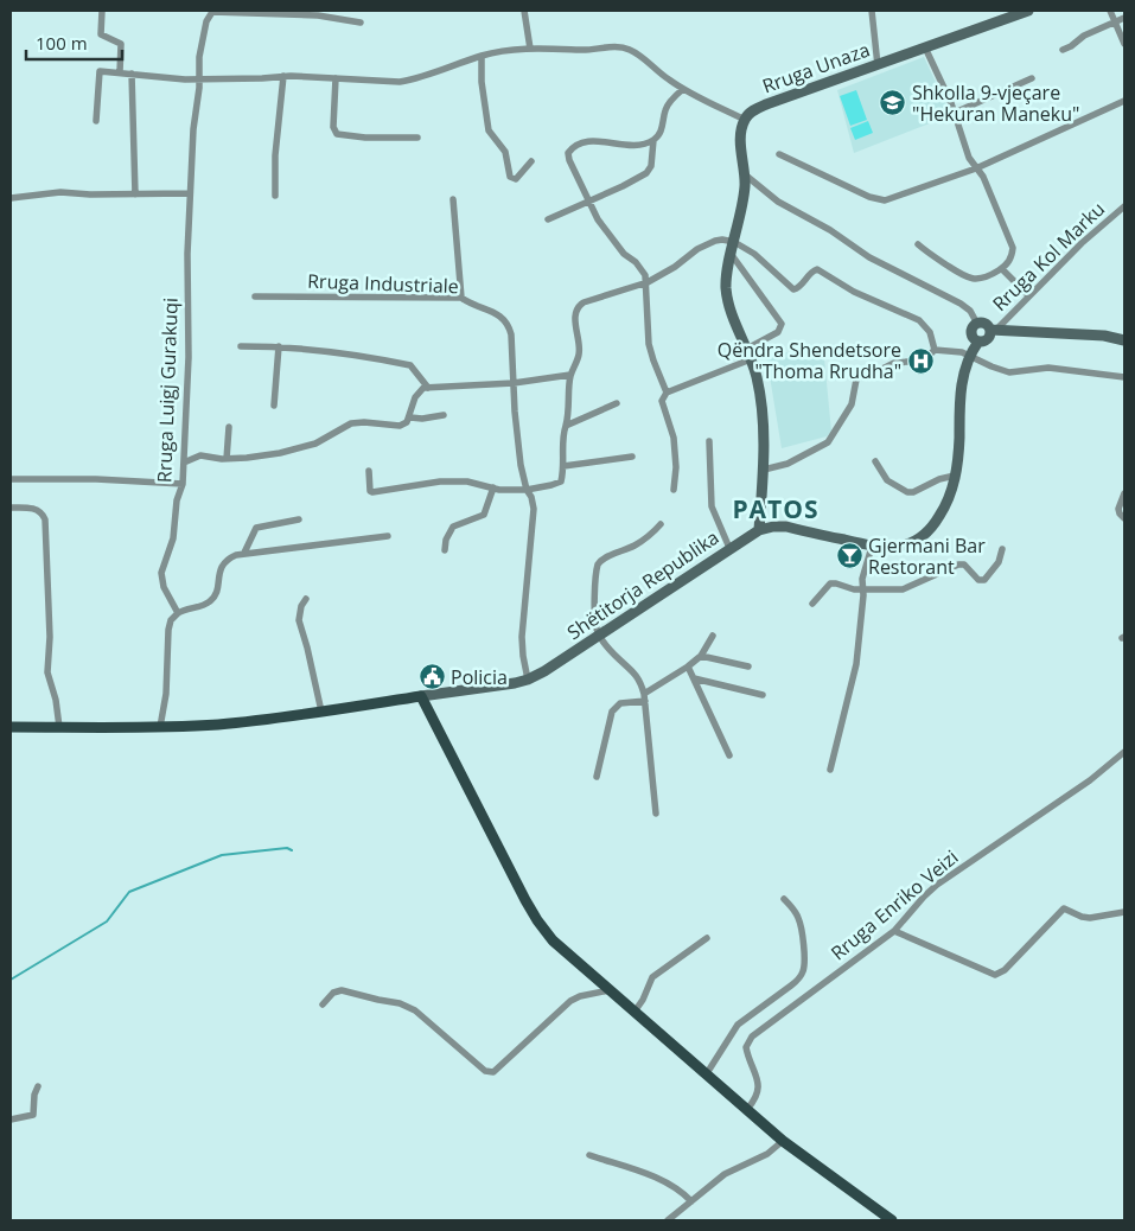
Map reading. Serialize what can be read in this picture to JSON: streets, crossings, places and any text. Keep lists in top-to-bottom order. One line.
{"streets":{"main road":["Rruga Unaza","Shëtitorja Republika"],"street":["Rruga Kol Marku","Rruga Industriale","Rruga Luigj Gurakuqi","Rruga Enriko Veizi"]},"crossings":[["Rruga Kol Marku","Shëtitorja Republika"],["Rruga Industriale","Shëtitorja Republika"]],"districts":["PATOS"],"places":{"school or university":["Shkolla 9-vjeçare \"Hekuran Maneku\""],"hospital":["Qëndra Shendetsore \"Thoma Rrudha\""],"bar":["Gjermani Bar Restorant"],"public building":["Policia"]},"scale_bar":"100 m"}
